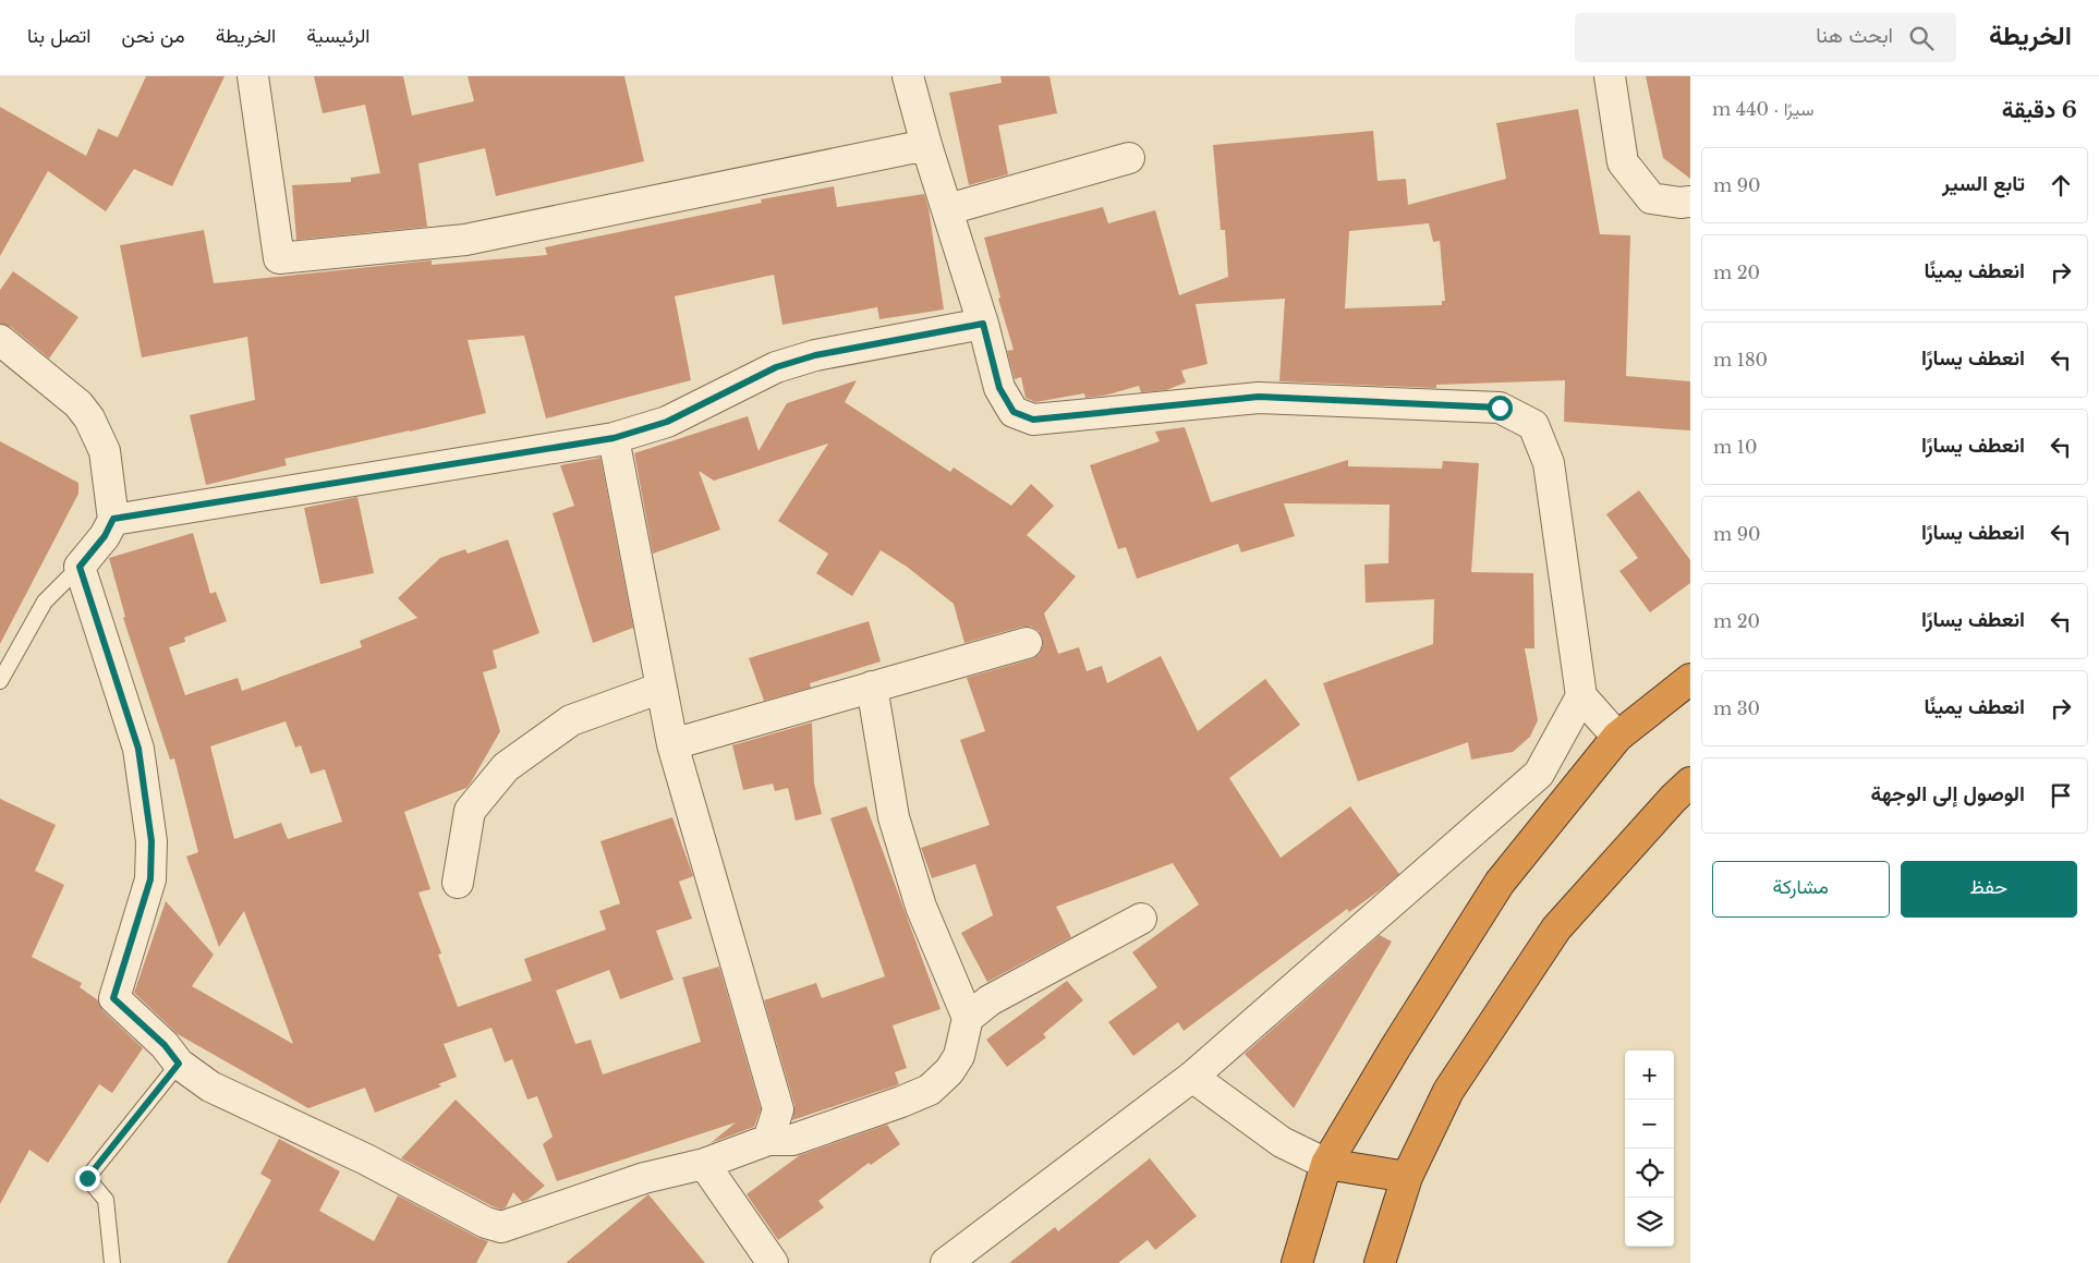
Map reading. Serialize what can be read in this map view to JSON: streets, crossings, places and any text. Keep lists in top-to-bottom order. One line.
{"page":{"header":"الخريطة","search":"ابحث هنا","nav":["الرئيسية","الخريطة","من نحن","اتصل بنا"],"heading":["6 دقيقة","سيرًا · 440 m"],"list":[["تابع السير","90 m"],["انعطف يمينًا","20 m"],["انعطف يسارًا","180 m"],["انعطف يسارًا","10 m"],["انعطف يسارًا","90 m"],["انعطف يسارًا","20 m"],["انعطف يمينًا","30 m"],"الوصول إلى الوجهة"],"buttons":["حفظ","مشاركة"],"map_buttons":["+","−"]}}
